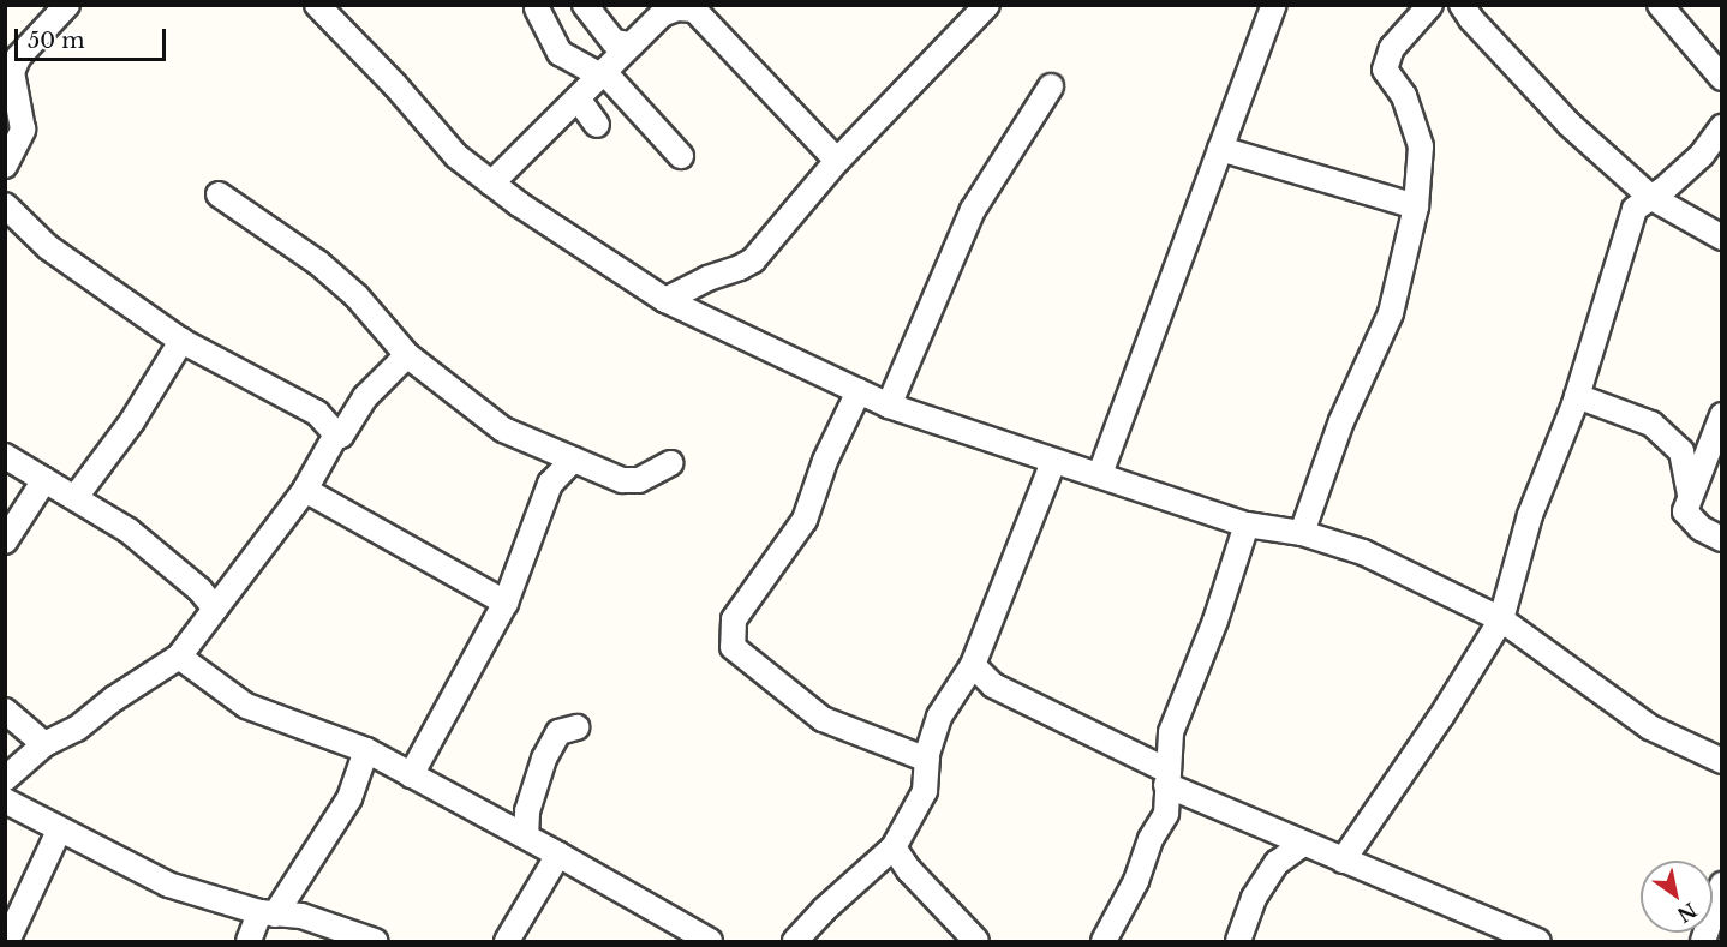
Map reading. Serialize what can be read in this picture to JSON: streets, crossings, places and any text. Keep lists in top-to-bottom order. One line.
{"scale_bar":"50 m","north":"bottom right"}
